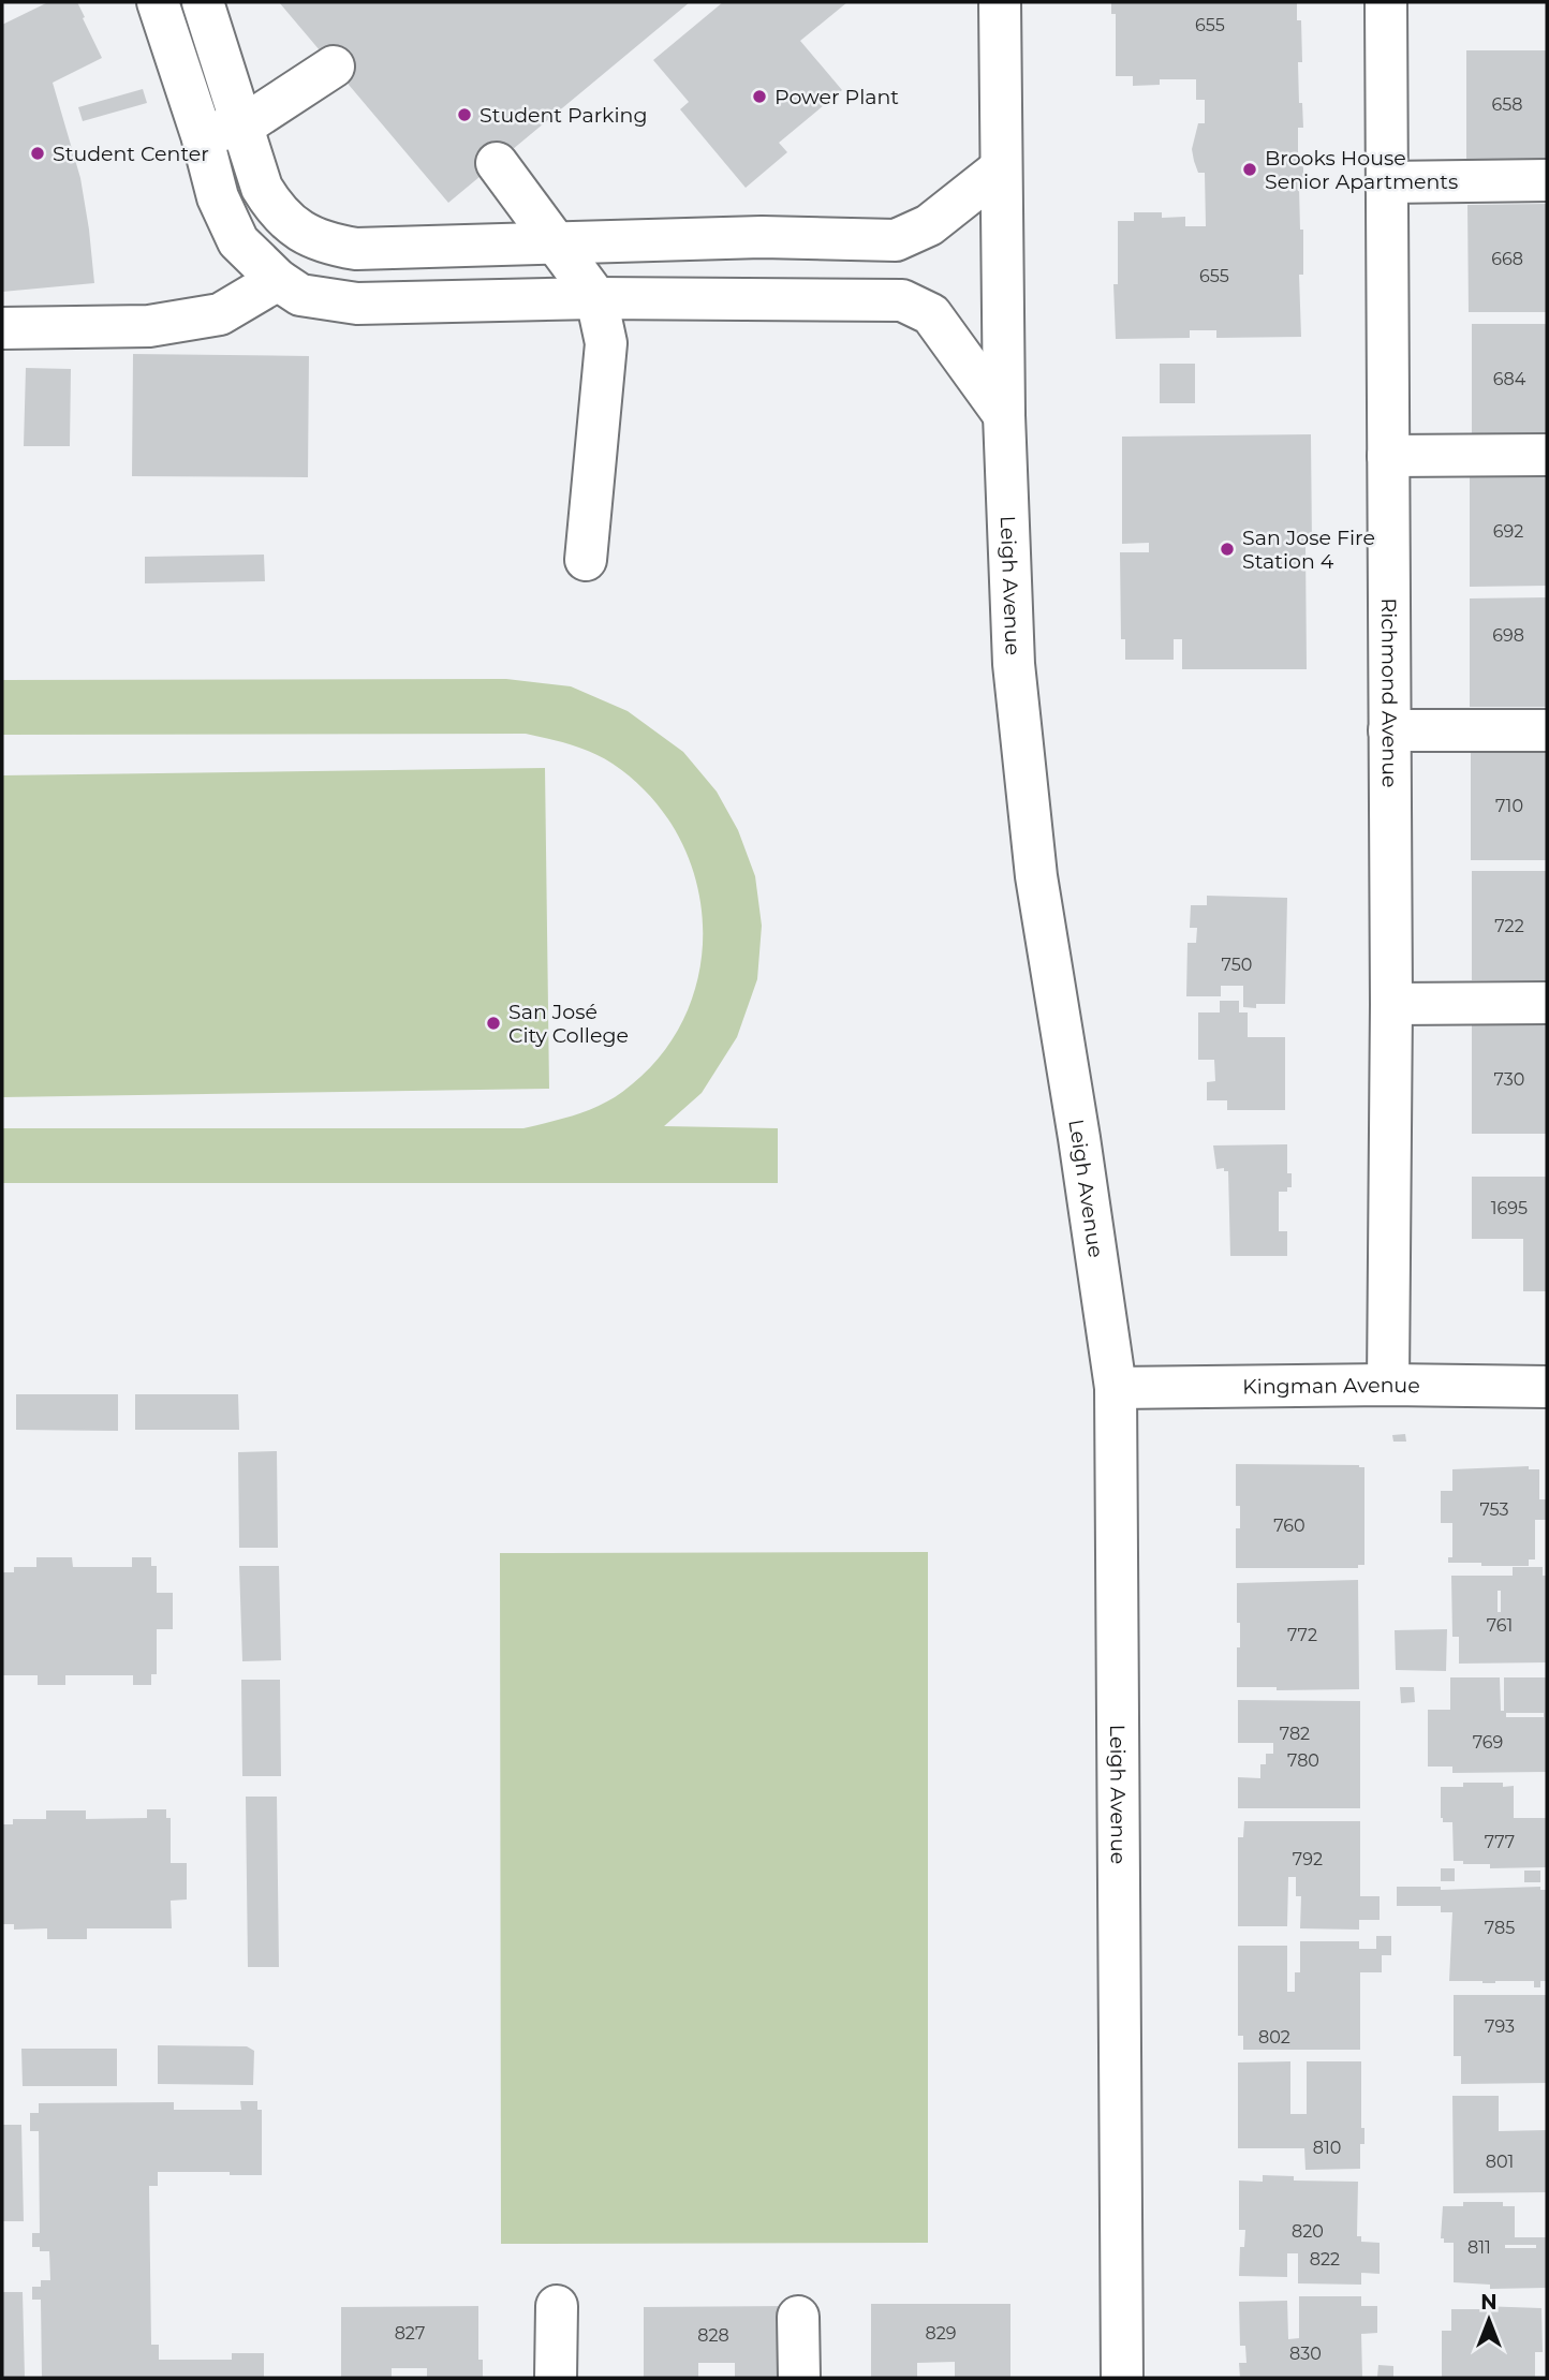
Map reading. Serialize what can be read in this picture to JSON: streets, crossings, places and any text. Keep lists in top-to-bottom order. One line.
{"streets":{"street":["Leigh Avenue","Richmond Avenue","Kingman Avenue"]},"crossings":[["Leigh Avenue","Kingman Avenue"],["Richmond Avenue","Kingman Avenue"]],"places":["Power Plant","Student Parking","Student Center","Brooks House Senior Apartments","San Jose Fire Station 4","San José City College"],"house_numbers":["655","658","668","655","684","692","698","710","722","750","730","1695","753","760","761","772","782","769","780","777","792","785","793","802","810","801","820","811","822","827","829","828","830"],"north":"top"}
